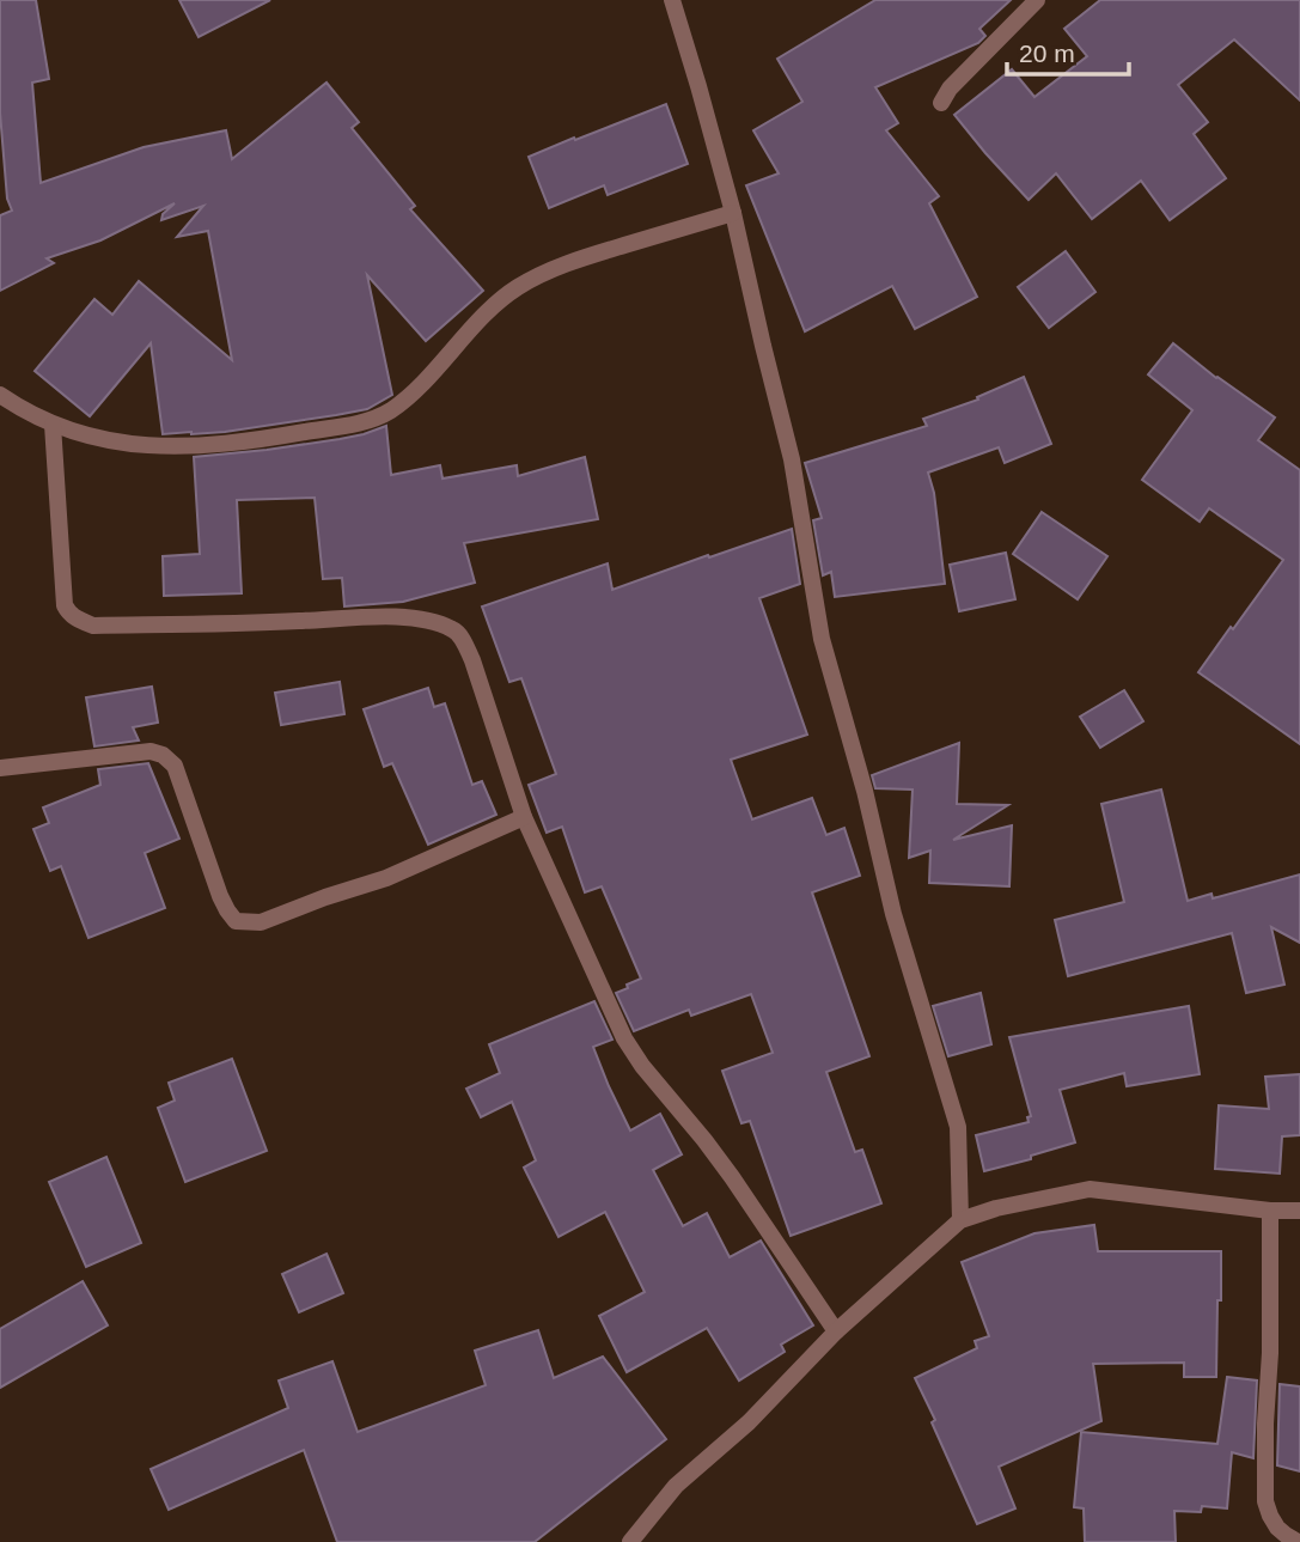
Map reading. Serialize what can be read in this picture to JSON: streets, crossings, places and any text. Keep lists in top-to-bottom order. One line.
{"scale_bar":"20 m"}
